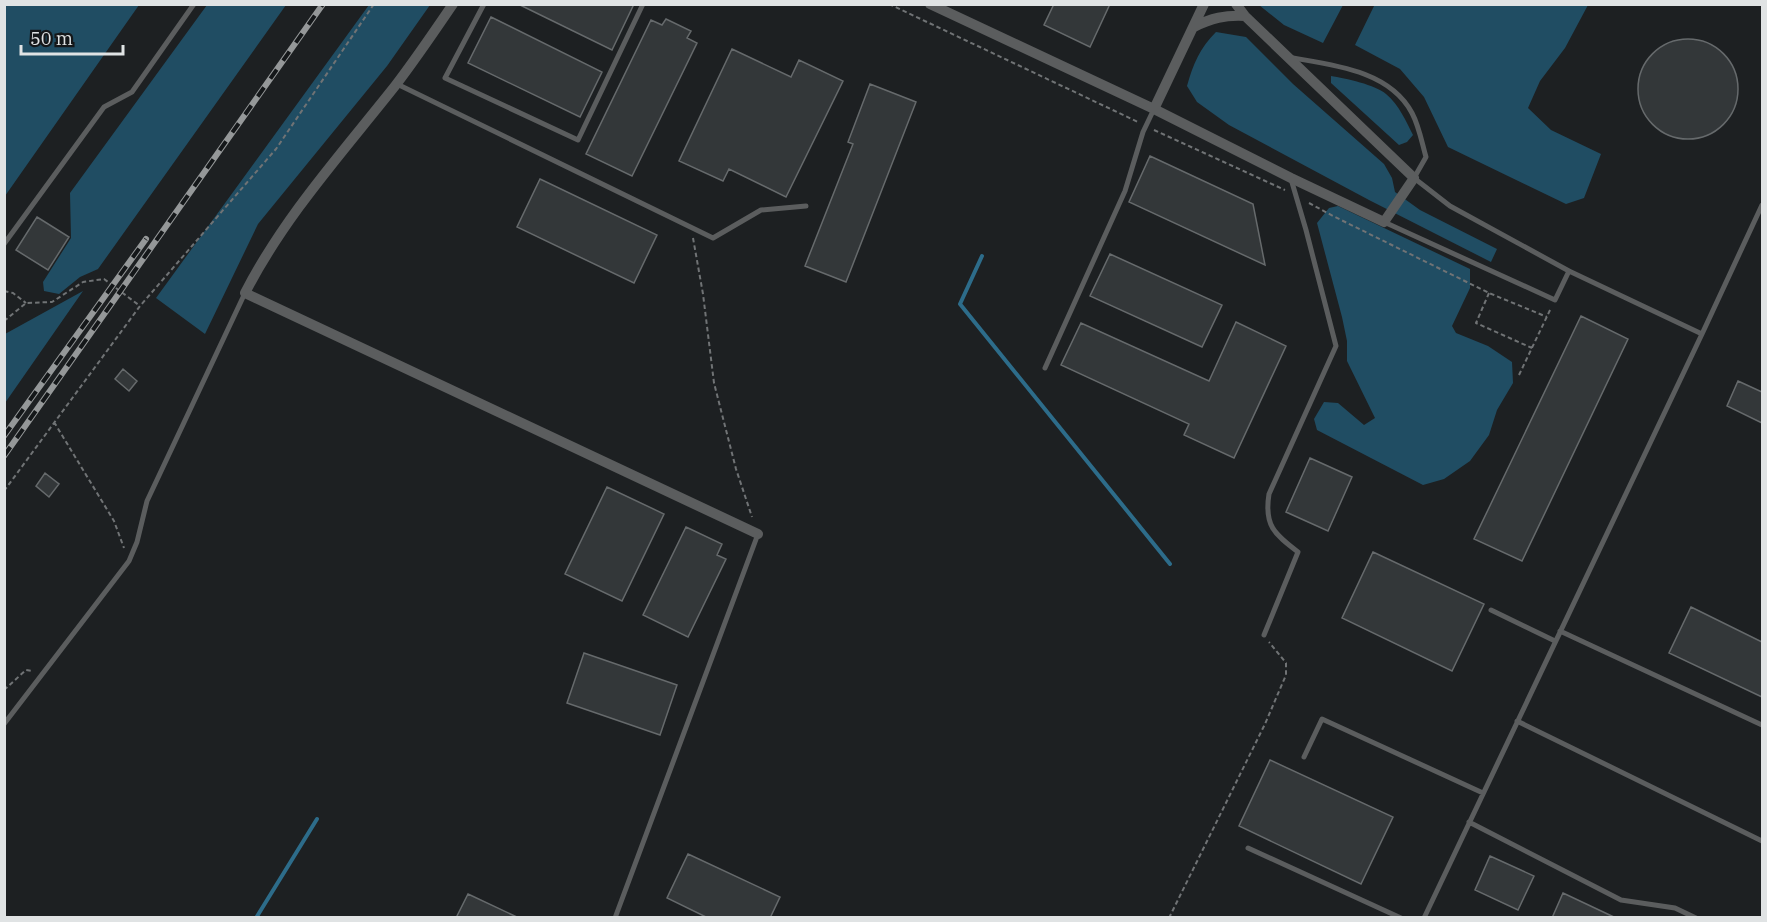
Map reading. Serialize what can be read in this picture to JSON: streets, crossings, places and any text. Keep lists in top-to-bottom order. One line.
{"scale_bar":"50 m"}
